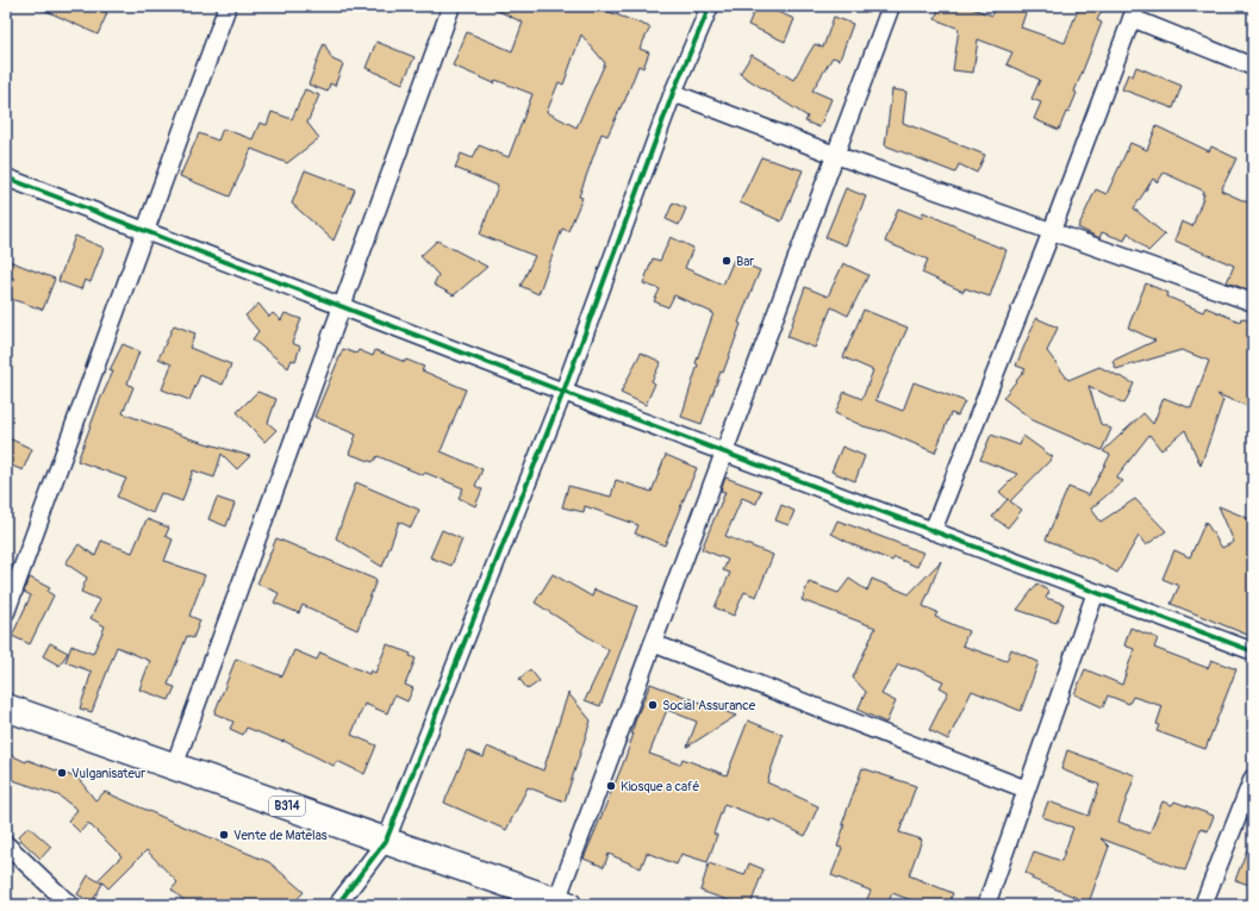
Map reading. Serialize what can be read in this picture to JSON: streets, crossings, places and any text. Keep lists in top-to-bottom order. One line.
{"streets":{"main road":["B314"]},"places":["Bar","Social Assurance","Vulganisateur","Kiosque a café","Vente de Matelas"]}
